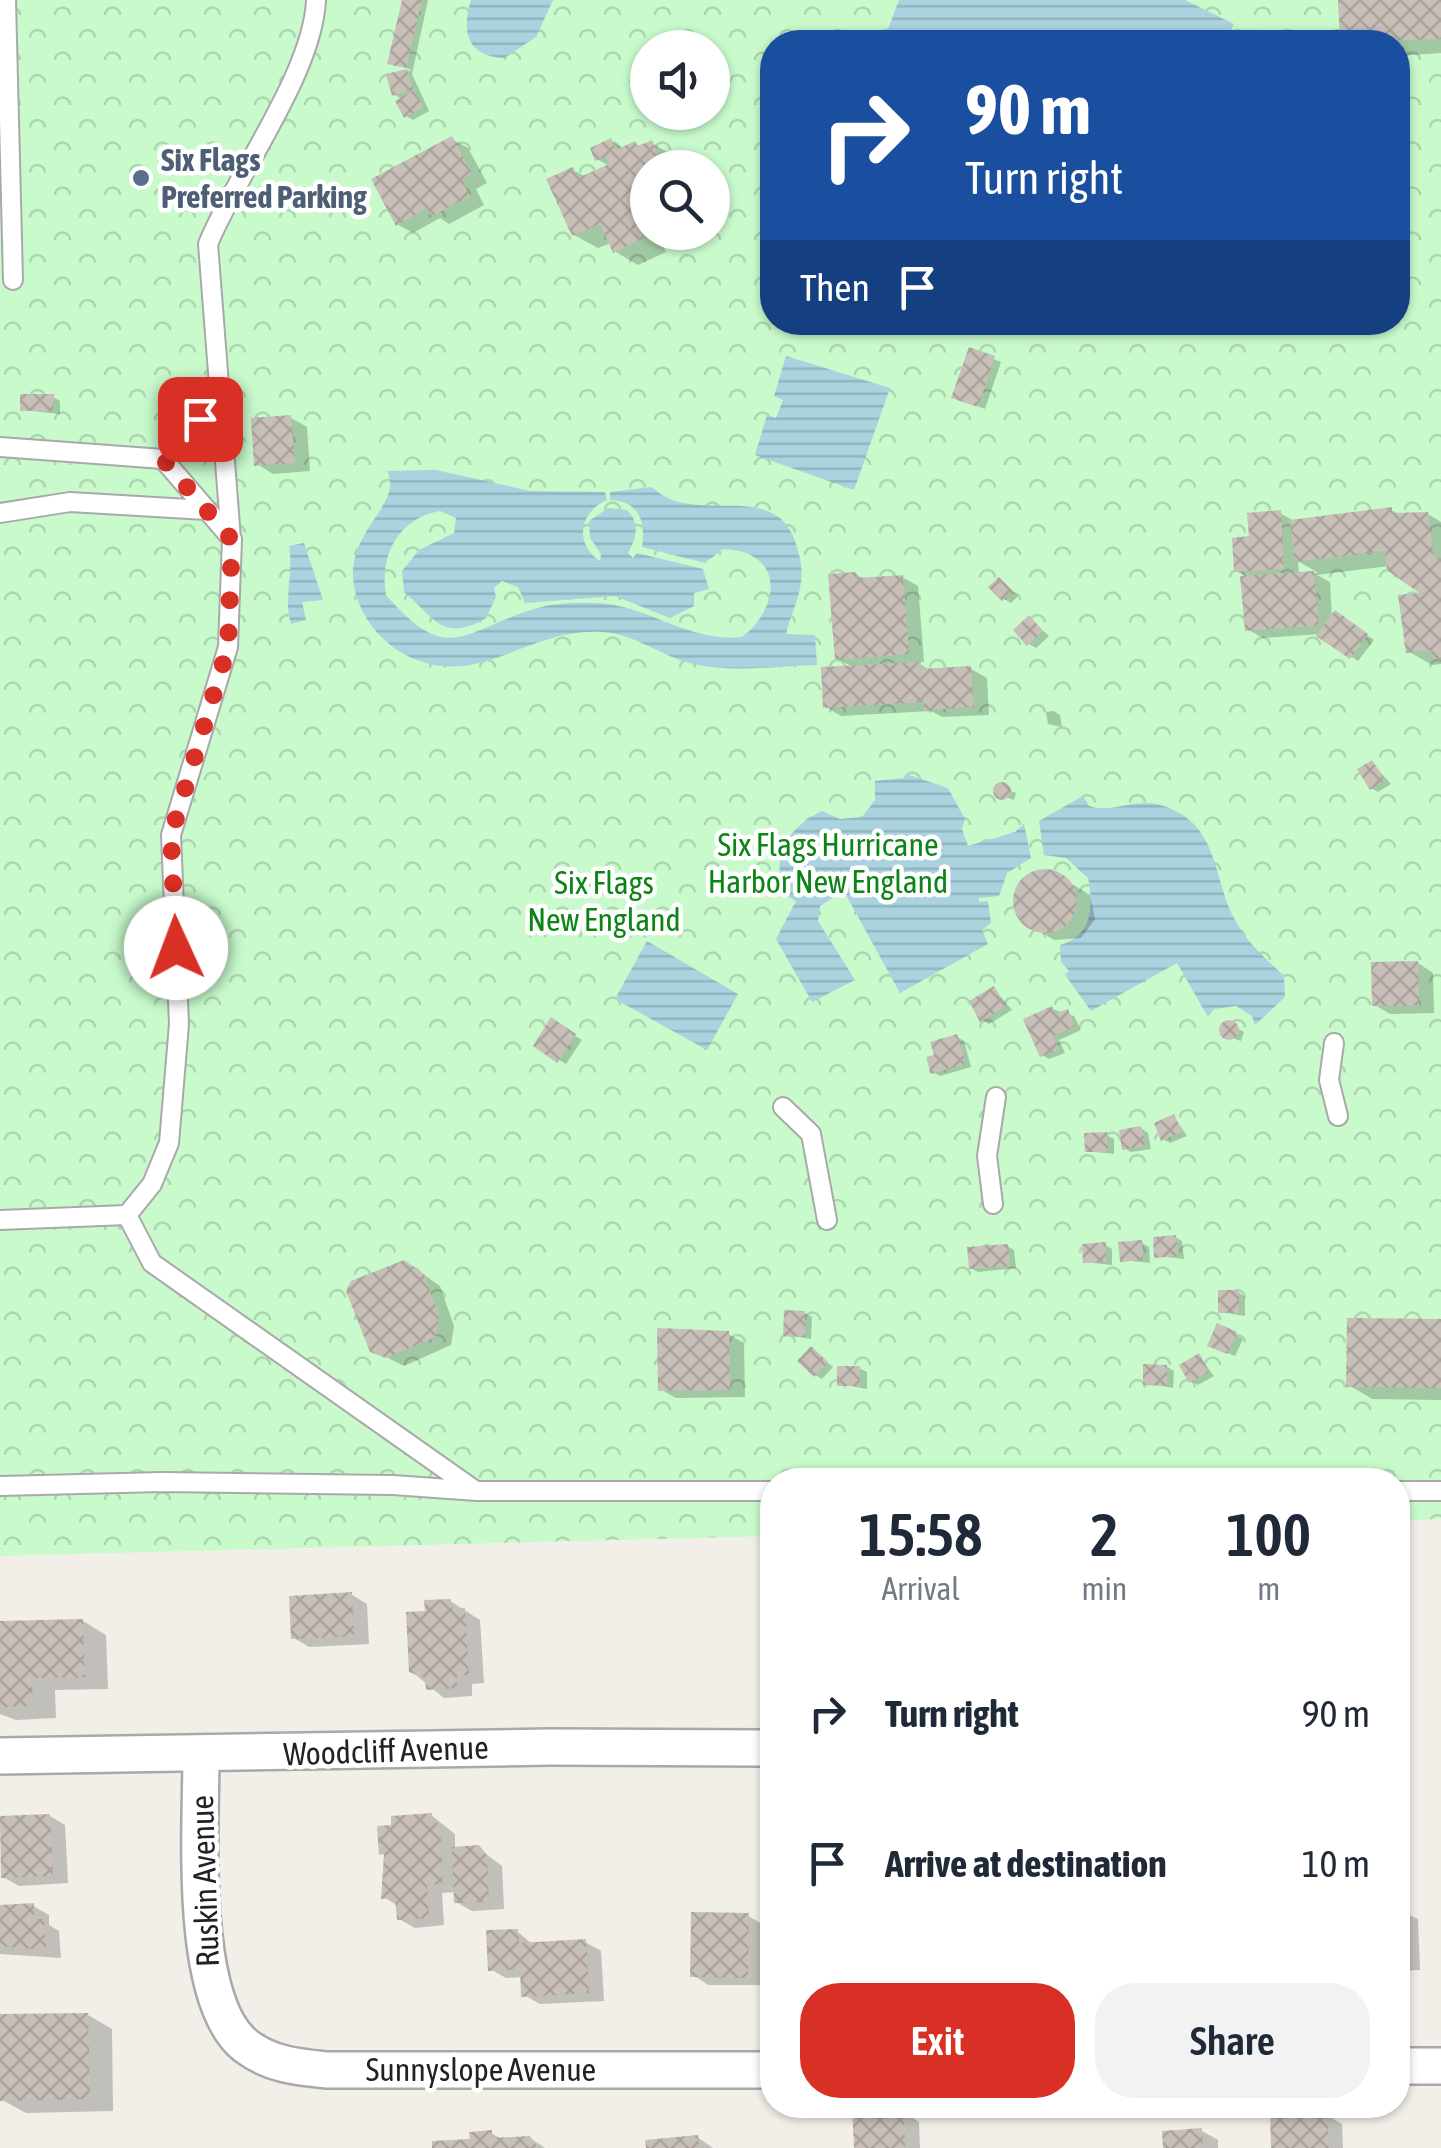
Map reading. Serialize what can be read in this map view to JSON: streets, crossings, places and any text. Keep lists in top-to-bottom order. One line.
{"streets":{"street":["Woodcliff Avenue","Ruskin Avenue","Sunnyslope Avenue"]},"crossings":[["Woodcliff Avenue","Ruskin Avenue"],["Ruskin Avenue","Sunnyslope Avenue"]],"parks":["Six Flags Hurricane Harbor New England","Six Flags New England"],"places":["Six Flags Preferred Parking"],"page":{"turn":["90 m","Turn right"],"then":"Then","eta":["15:58","Arrival","2","min","100","m"],"list":[{"name":"Turn right","value":"90 m"},{"name":"Arrive at destination","value":"10 m"}],"buttons":["Exit","Share"]}}
